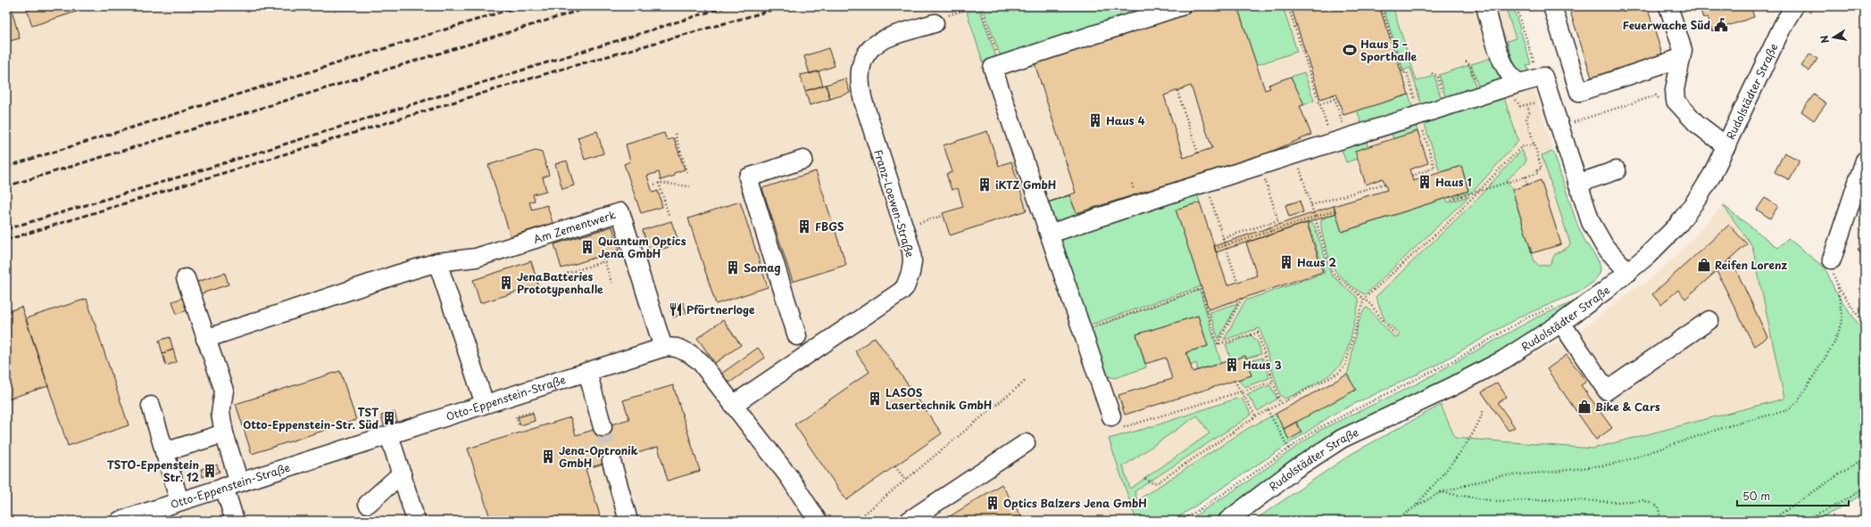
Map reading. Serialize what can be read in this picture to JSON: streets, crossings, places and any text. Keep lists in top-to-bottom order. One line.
{"streets":{"street":["Rudolstädter Straße","Franz-Loewen-Straße","Am Zementwerk","Otto-Eppenstein-Straße"]},"crossings":[["Franz-Loewen-Straße","Otto-Eppenstein-Straße"],["Am Zementwerk","Otto-Eppenstein-Straße"]],"places":{"public building":["Feuerwache Süd"],"sports":["Haus 5 – Sporthalle"],"building":["Haus 4","Haus 1","iKTZ GmbH","FBGS","Quantum Optics Jena GmbH","Haus 2","Somag","JenaBatteries Prototypenhalle","Haus 3","LASOS Lasertechnik GmbH","TST Otto-Eppenstein-Str. Süd","Jena-Optronik GmbH","TSTO-Eppenstein Str. 12","Optics Balzers Jena GmbH"],"shop":["Reifen Lorenz","Bike & Cars"],"restaurant":["Pförtnerloge"]},"scale_bar":"50 m","north":"left"}
